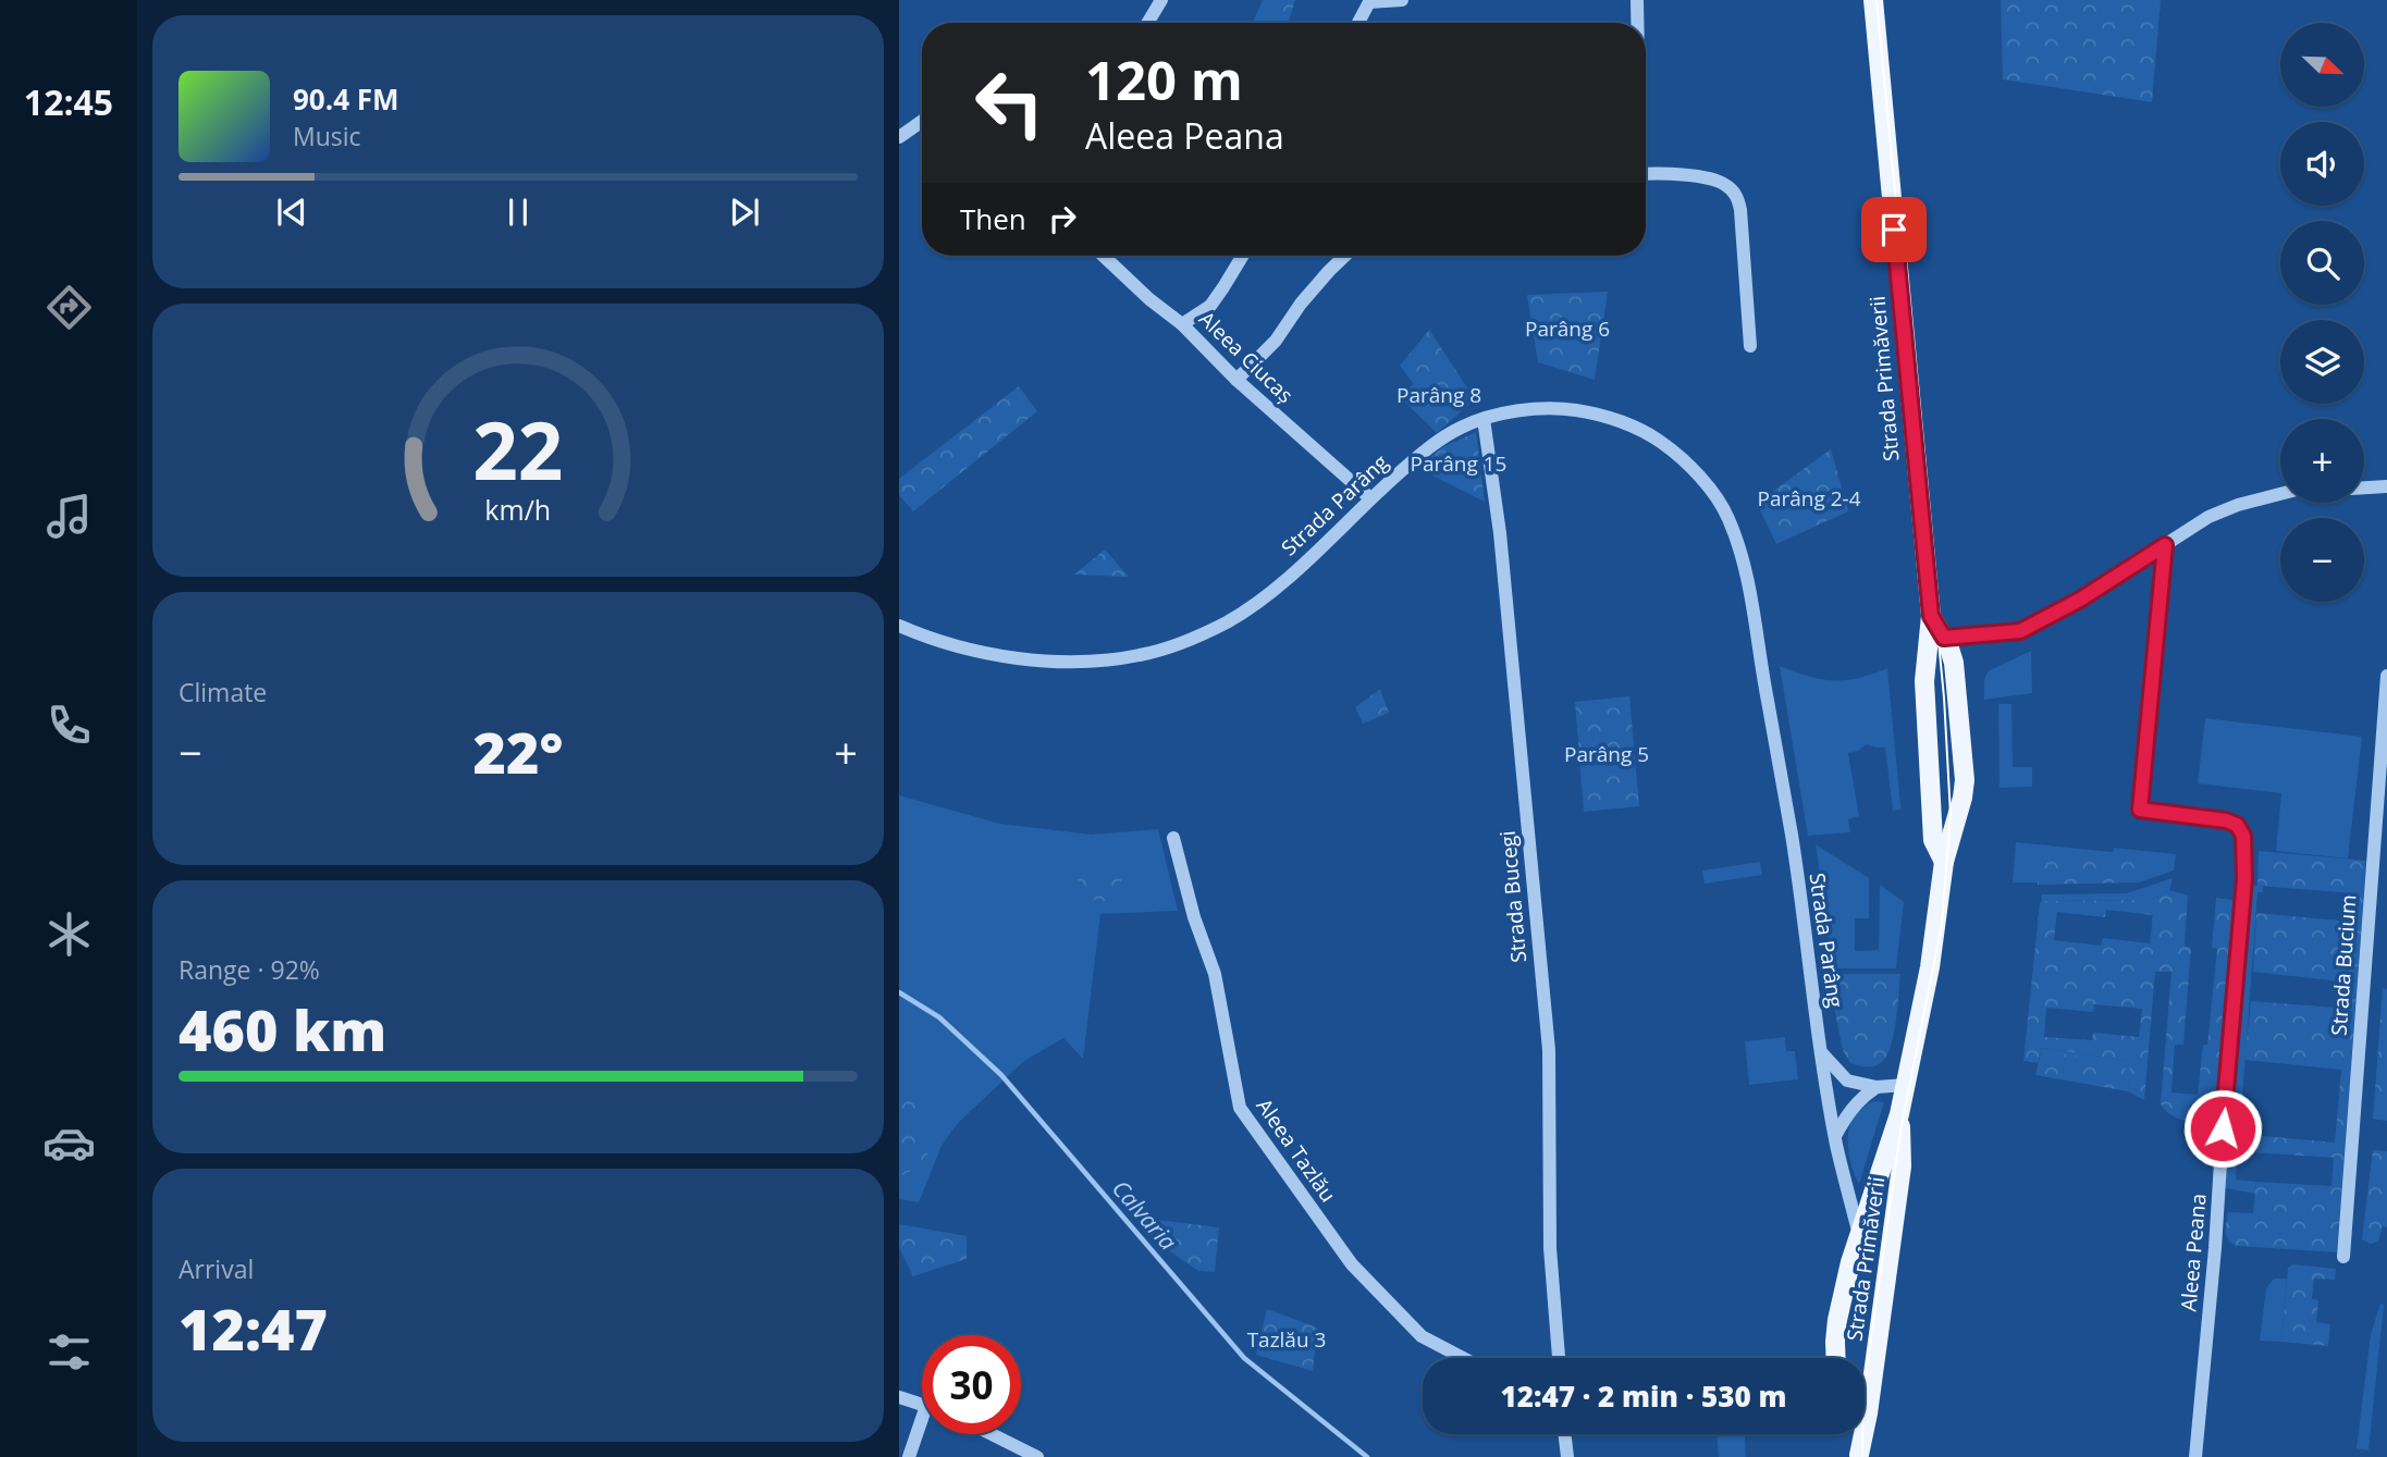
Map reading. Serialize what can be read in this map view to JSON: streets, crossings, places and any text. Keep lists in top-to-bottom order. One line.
{"streets":{"main road":["Strada Primăverii"],"street":["Aleea Ciucaș","Strada Parâng","Strada Bucegi","Strada Bucium","Aleea Tazlău","Aleea Peana"]},"crossings":[["Aleea Ciucaș","Strada Parâng"],["Strada Primăverii","Strada Parâng"],["Strada Parâng","Strada Bucegi"]],"water":["Calvaria"],"parks":["Parâng 6","Parâng 8","Parâng 15","Parâng 2-4","Parâng 5","Tazlău 3"],"north":"bottom right","page":{"tabs":"12:45","map_buttons":["+","−"],"turn":["120 m","Aleea Peana"],"song":["90.4 FM","Music"],"then":"Then","tile":["Climate",["Range · 92%","460 km"],["Arrival","12:47"]],"heat":["−","22°","+"],"limit":"30","trip":"12:47 · 2 min · 530 m","gauge":["22","km/h"]}}
